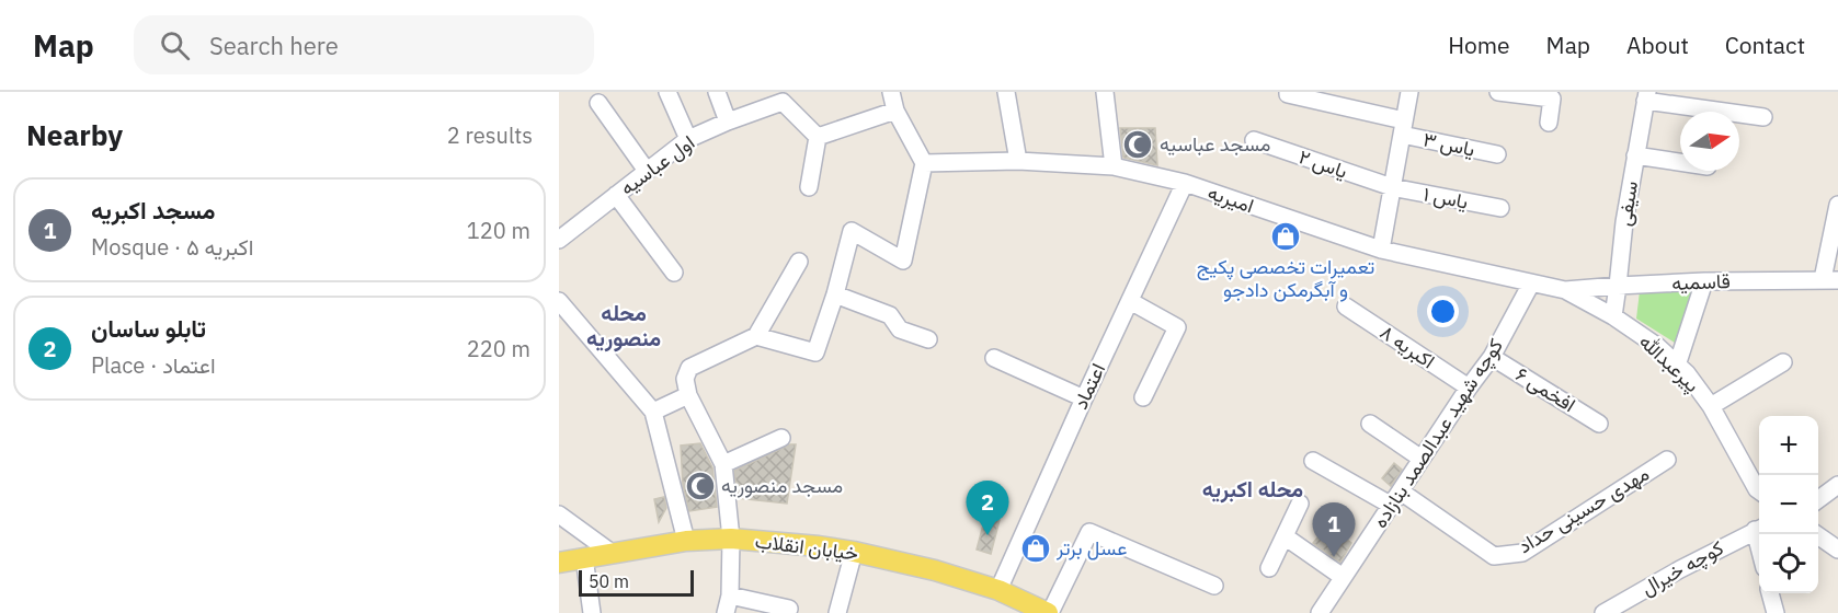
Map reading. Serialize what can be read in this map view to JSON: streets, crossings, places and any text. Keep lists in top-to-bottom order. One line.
{"streets":{"main road":["خیابان انقلاب"],"street":["یاس ۳","یاس ۲","اول عباسیه","یاس ۱","امیریه","سیفی","قاسمیه","اکبریه ۸","پیرعبدالله","اعتماد","افخمی ۶","کوچه شهید عبدالصمد بنازاده","مهدی حسینی حداد","کوچه خیرال"]},"crossings":[["یاس ۲","یاس ۱"],["امیریه","پیرعبدالله"],["امیریه","اعتماد"],["امیریه","کوچه شهید عبدالصمد بنازاده"],["سیفی","قاسمیه"],["سیفی","پیرعبدالله"],["قاسمیه","پیرعبدالله"],["اکبریه ۸","کوچه شهید عبدالصمد بنازاده"],["پیرعبدالله","کوچه شهید عبدالصمد بنازاده"],["اعتماد","خیابان انقلاب"],["افخمی ۶","کوچه شهید عبدالصمد بنازاده"],["کوچه شهید عبدالصمد بنازاده","مهدی حسینی حداد"]],"districts":["محله منصوریه","محله اکبریه"],"places":{"mosque":["مسجد عباسیه","مسجد منصوریه"],"shop":["تعمیرات تخصصی پکیج و آبگرمکن دادجو","عسل برتر"]},"scale_bar":"50 m","north":"right","page":{"header":"Map","search":"Search here","nav":["Home","Map","About","Contact"],"heading":["Nearby","2 results"],"list":[{"mark":"1","name":"مسجد اکبریه","note":"Mosque · اکبریه ۵","value":"120 m"},{"mark":"2","name":"تابلو ساسان","note":"Place · اعتماد","value":"220 m"}],"map_buttons":["+","−"],"pins":["2","1"],"scale":"50 m"}}
